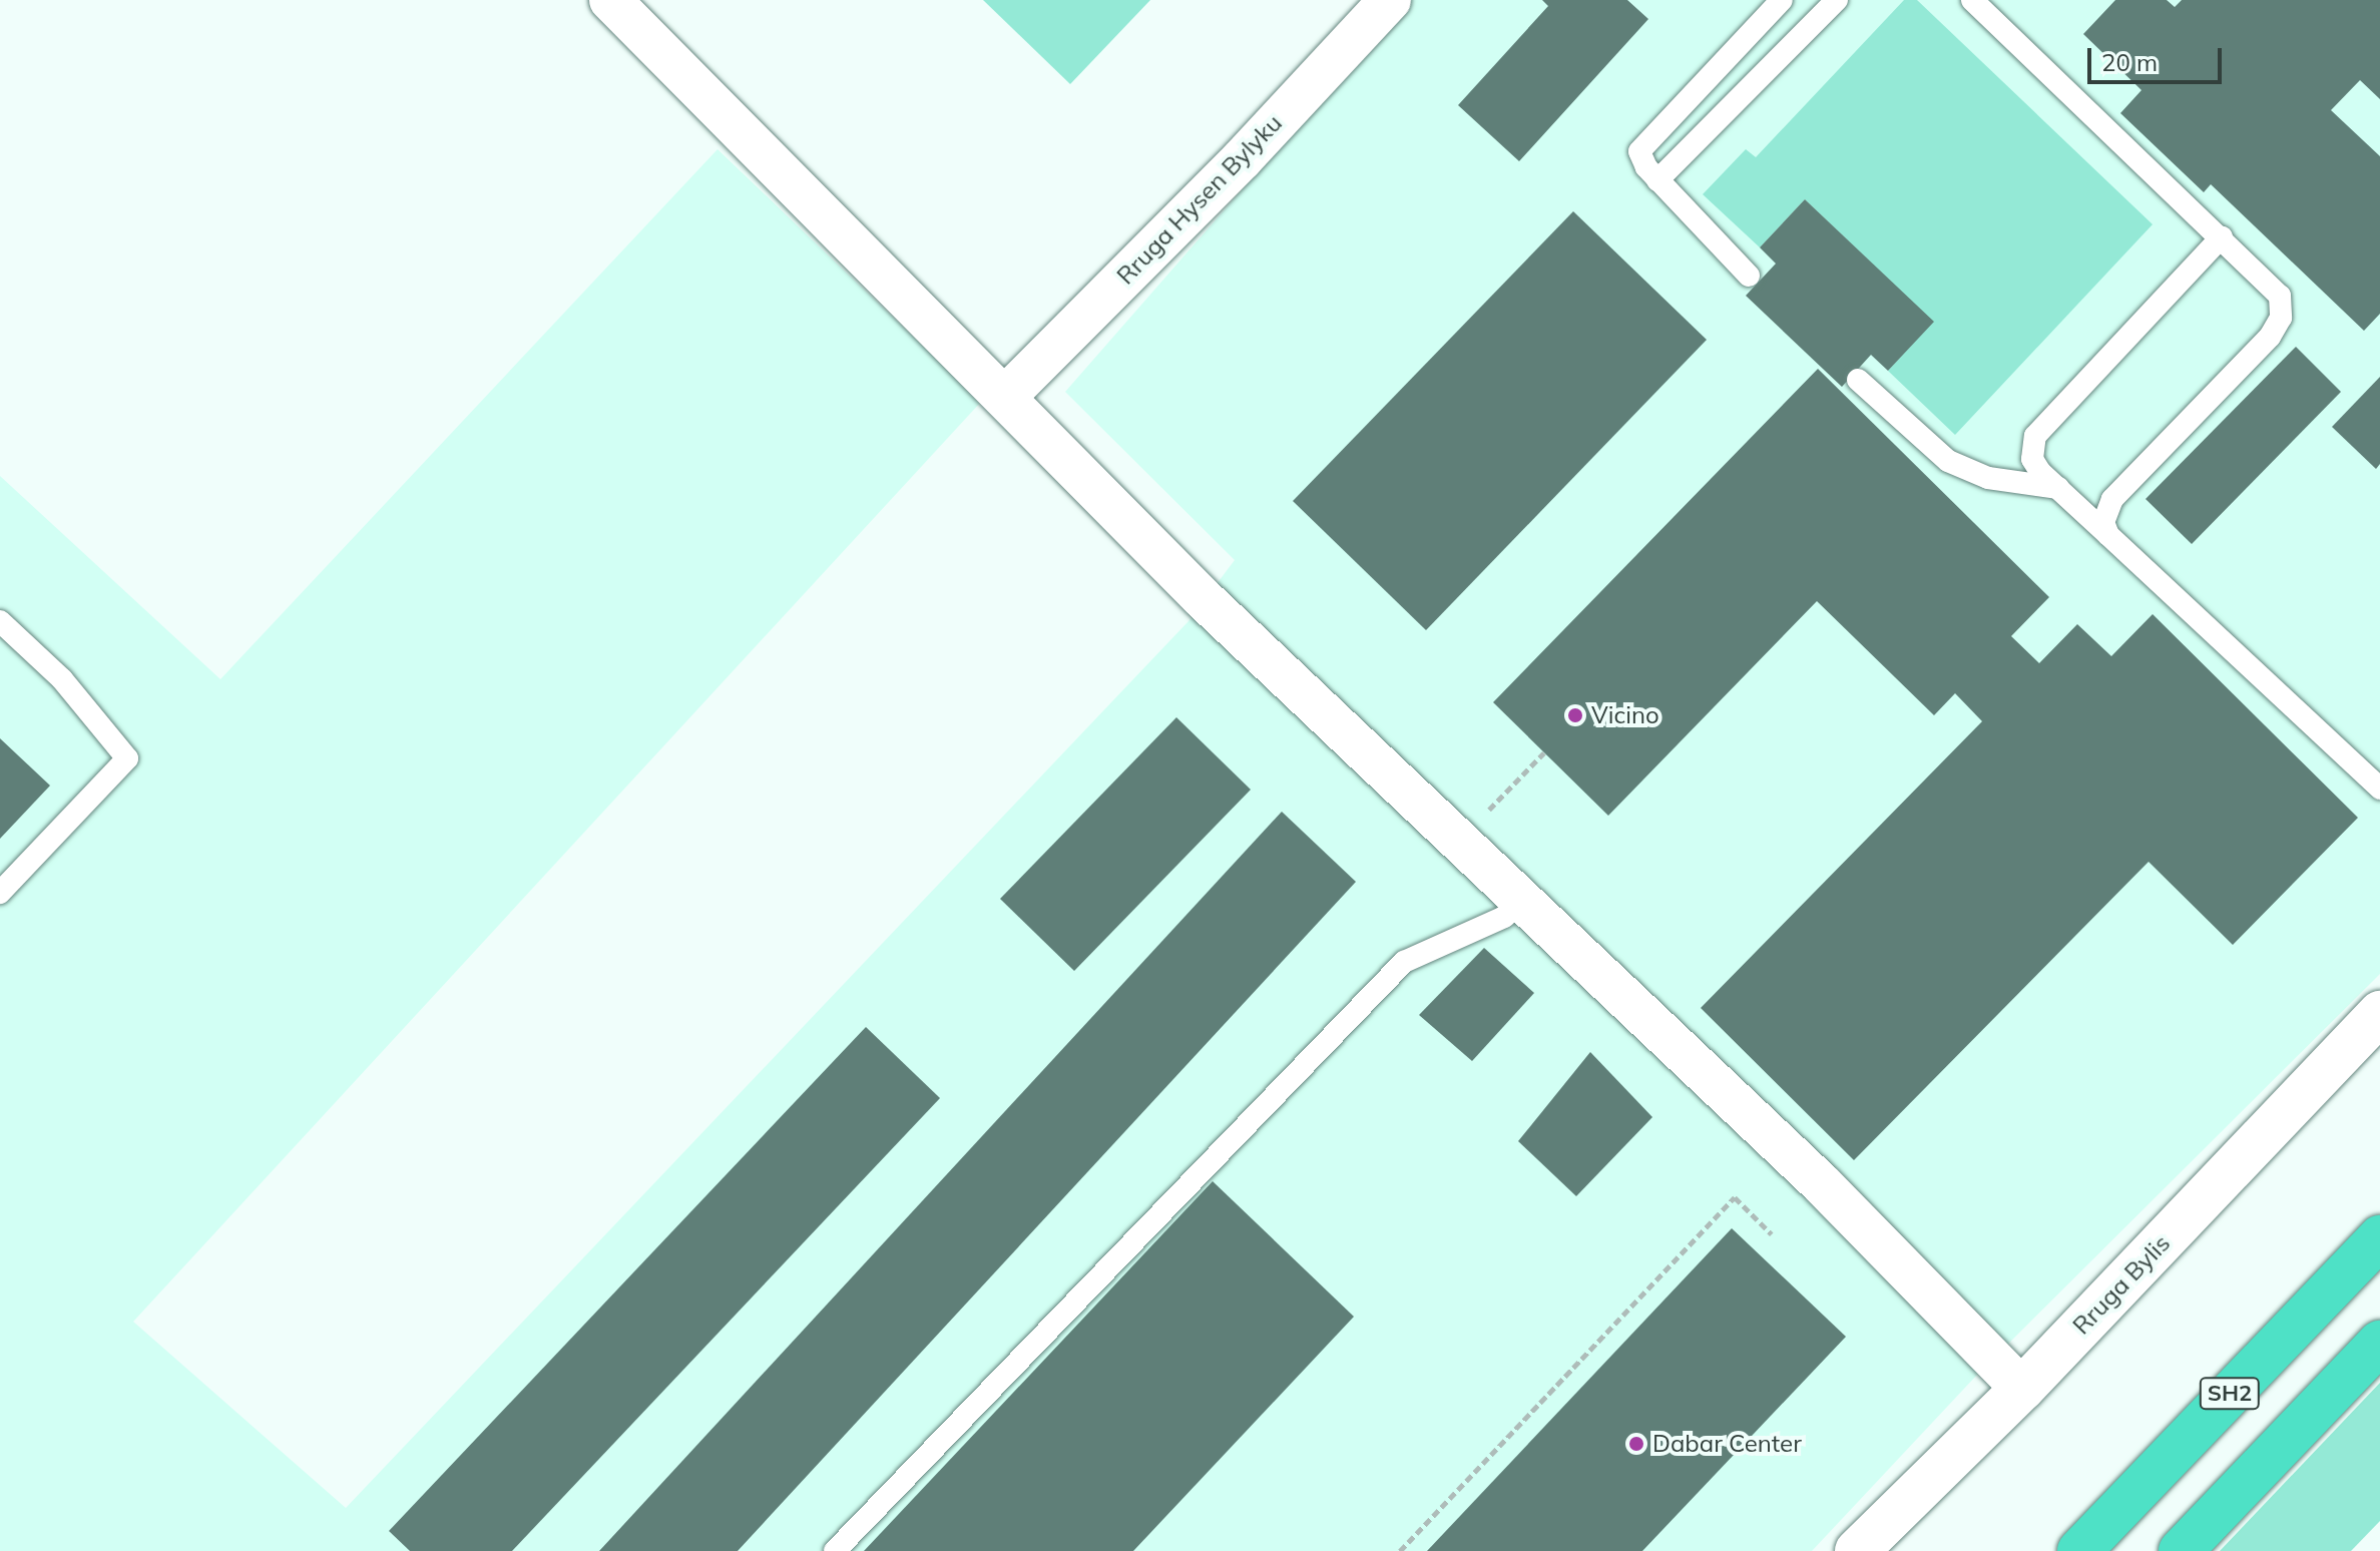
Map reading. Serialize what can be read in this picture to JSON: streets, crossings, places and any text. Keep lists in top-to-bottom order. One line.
{"streets":{"highway":["SH2"],"main road":["Rruga Bylis"],"street":["Rruga Hysen Bylyku"]},"places":["Vicino","Dabar Center"],"scale_bar":"20 m"}
